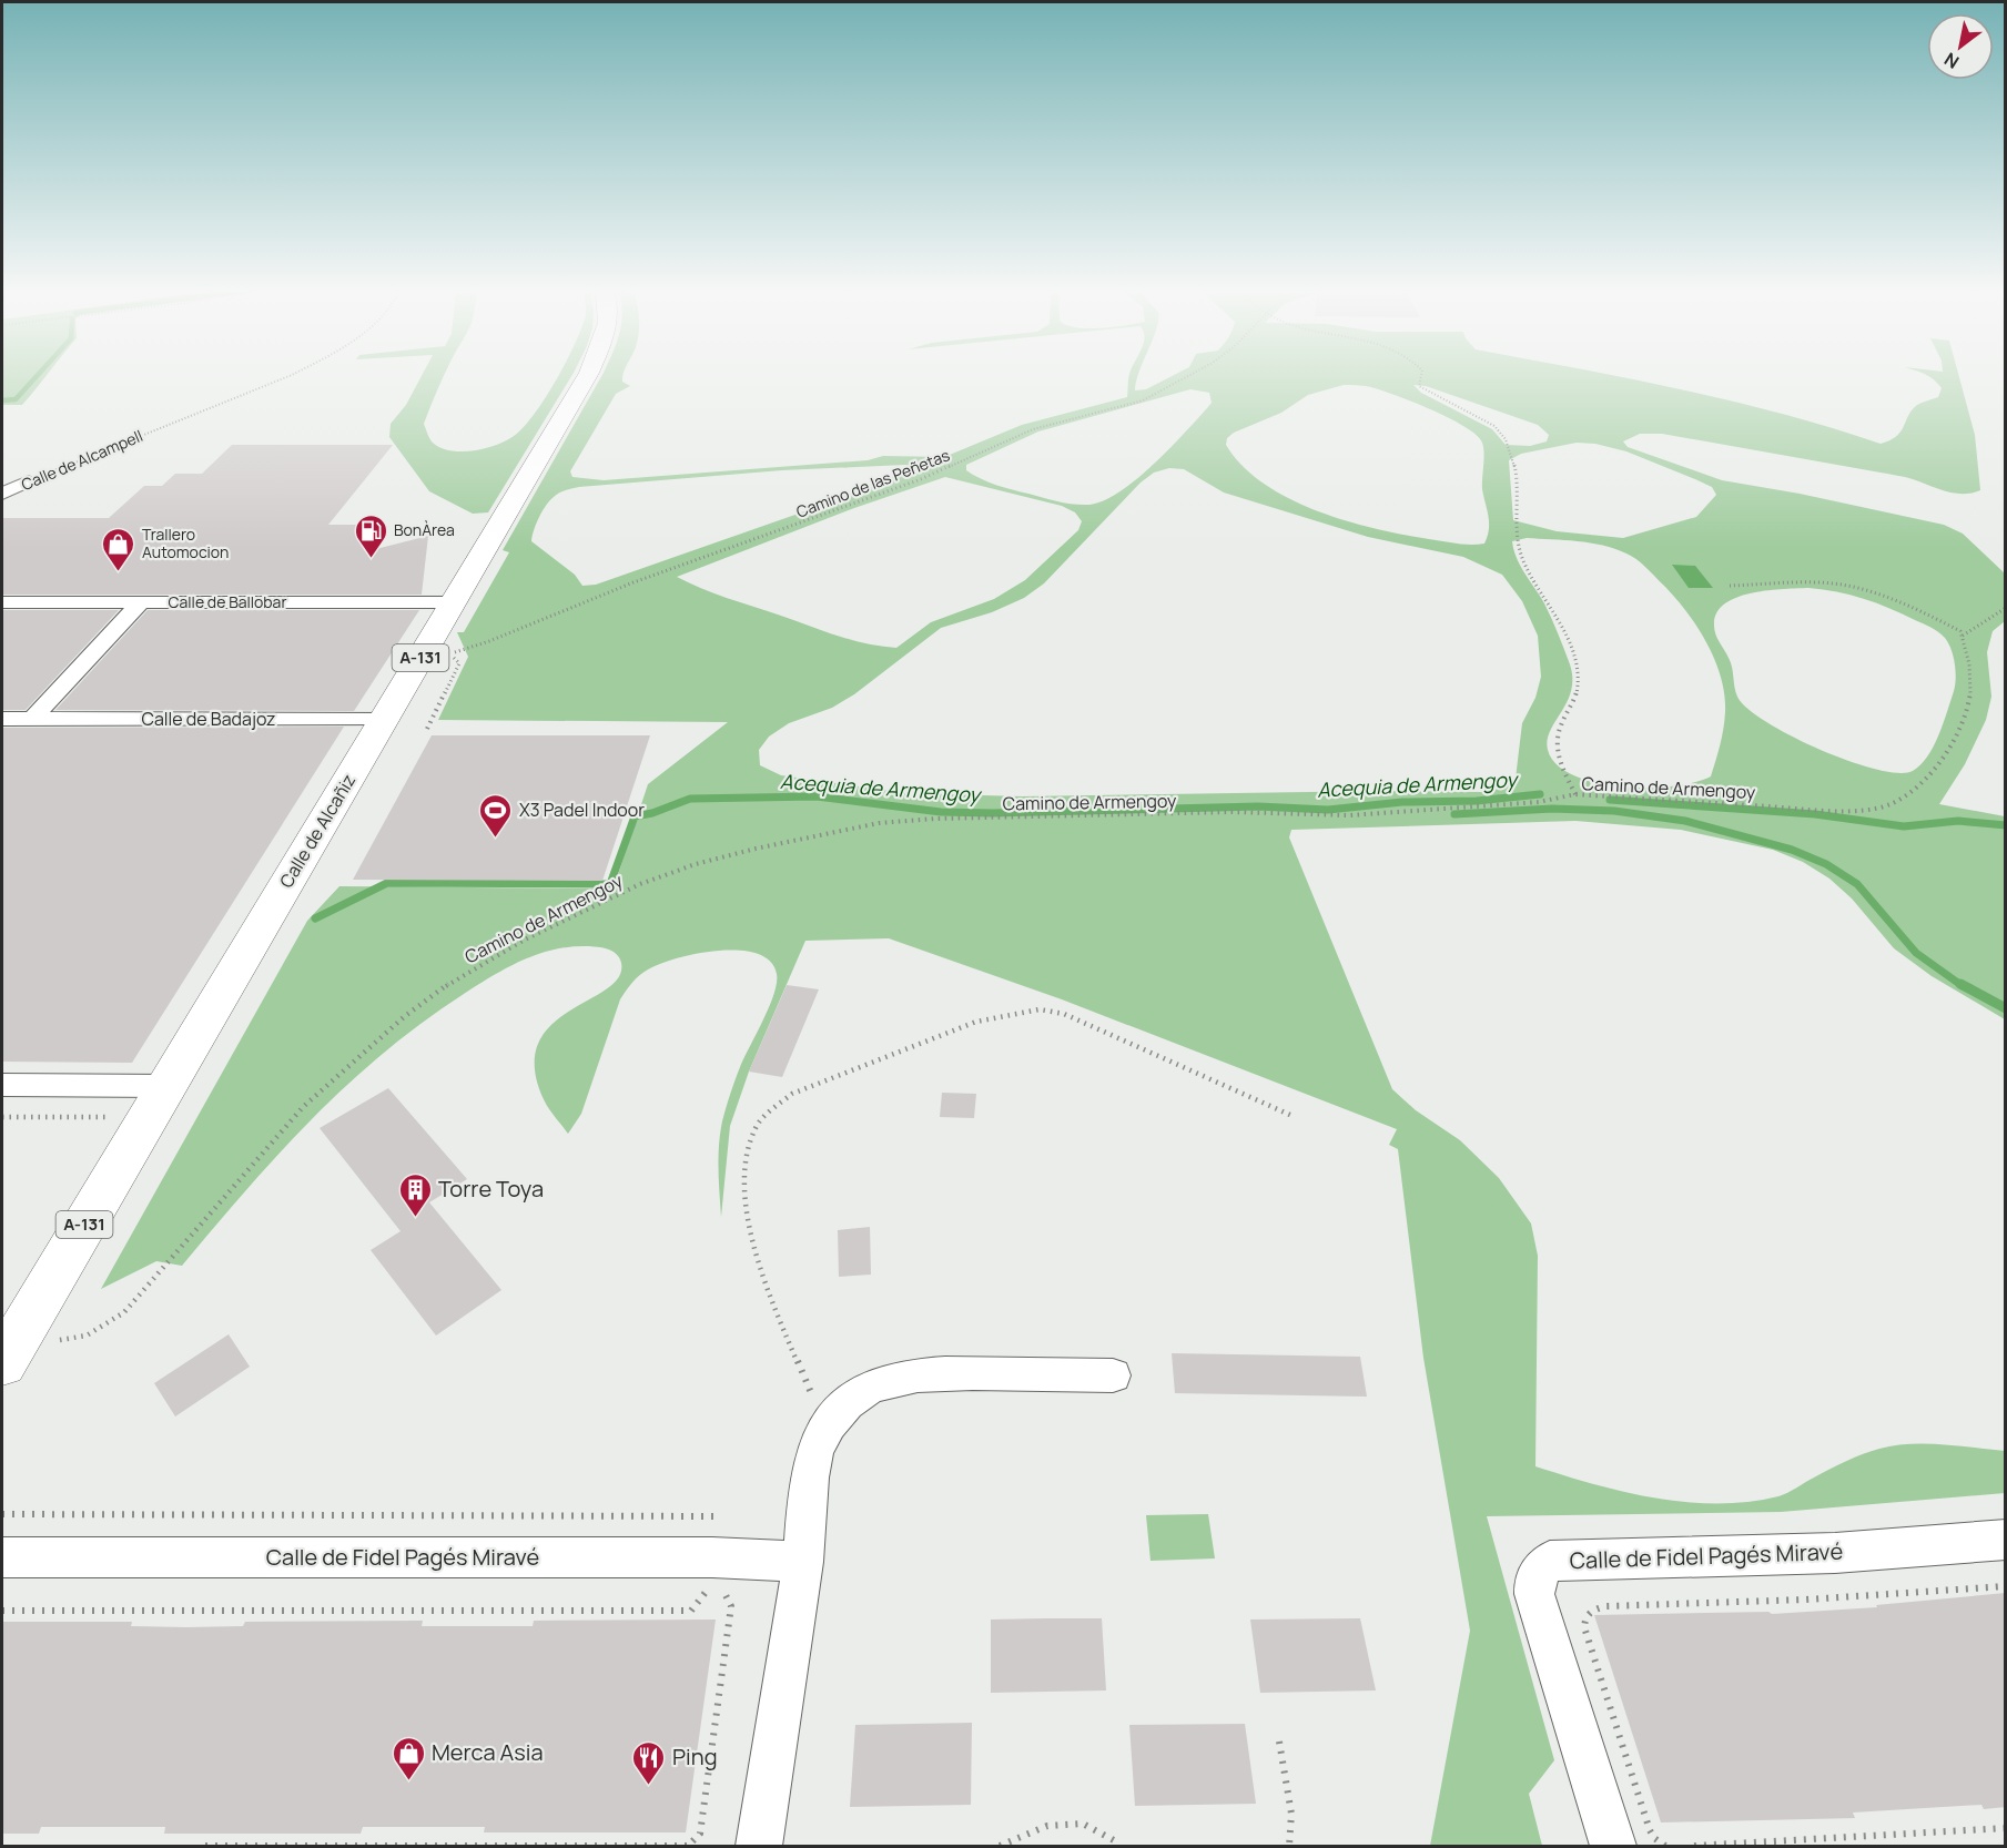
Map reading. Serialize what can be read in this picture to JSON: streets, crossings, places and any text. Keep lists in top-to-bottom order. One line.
{"streets":{"main road":["A-131","Calle de Alcañiz"],"street":["Calle de Alcampell","Calle de Ballobar","Calle de Badajoz","Calle de Fidel Pagés Miravé"],"path":["Camino de las Peñetas","Camino de Armengoy"]},"crossings":[["Calle de Ballobar","Calle de Alcañiz"],["Calle de Badajoz","Calle de Alcañiz"],["Camino de Armengoy","Calle de Alcañiz"]],"water":["Acequia de Armengoy"],"places":{"fuel station":["BonÀrea"],"shop":["Trallero Automocion","Merca Asia"],"sports":["X3 Padel Indoor"],"building":["Torre Toya"],"restaurant":["Ping"]},"north":"bottom left"}
